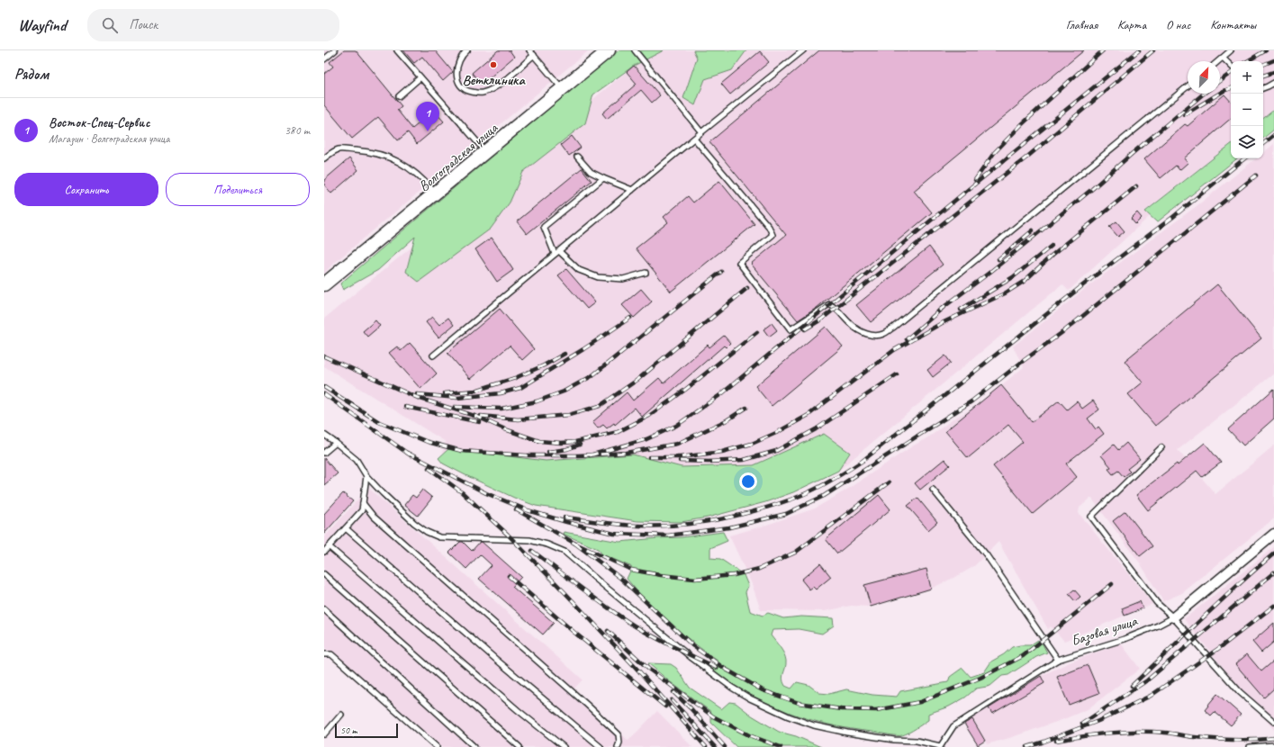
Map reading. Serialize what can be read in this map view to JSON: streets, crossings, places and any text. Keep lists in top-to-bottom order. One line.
{"streets":{"main road":["Волгоградская улица"],"street":["Базовая улица"]},"places":["Ветклиника"],"scale_bar":"50 m","north":"top right","page":{"header":"Wayfind","search":"Поиск","nav":["Главная","Карта","О нас","Контакты"],"heading":"Рядом","map_buttons":["+","−"],"list":[{"mark":"1","name":"Восток-Спец-Сервис","note":"Магазин · Волгоградская улица","value":"380 m"}],"pins":"1","buttons":["Сохранить","Поделиться"],"scale":"50 m"}}
